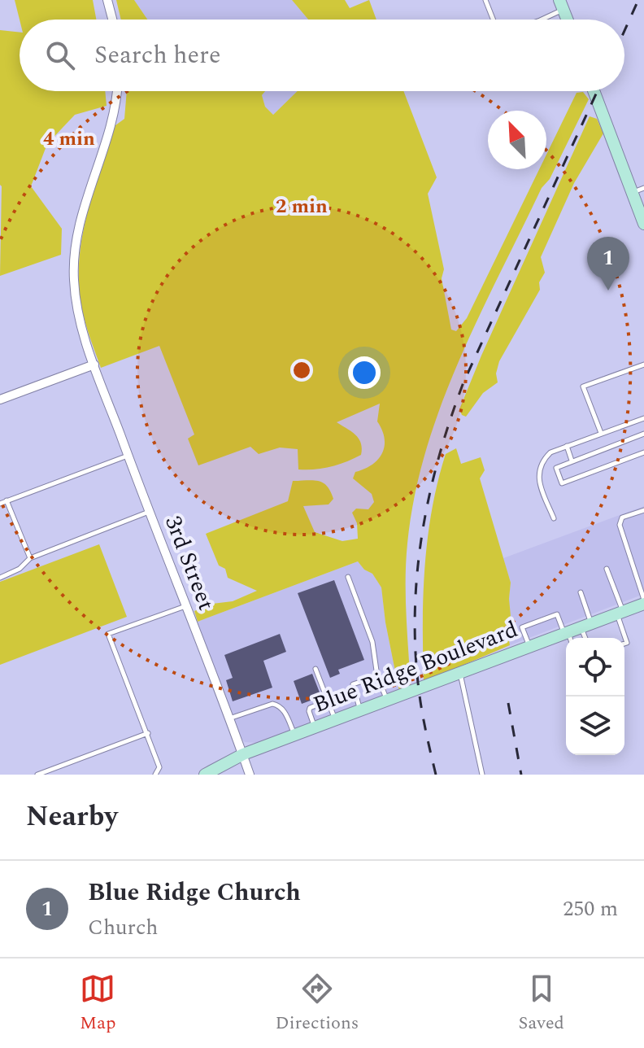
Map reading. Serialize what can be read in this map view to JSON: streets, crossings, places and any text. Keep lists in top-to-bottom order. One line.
{"streets":{"main road":["Blue Ridge Boulevard"],"street":["3rd Street"]},"crossings":[["3rd Street","Blue Ridge Boulevard"]],"north":"top left","page":{"search":"Search here","pins":"1","heading":"Nearby","list":[{"mark":"1","name":"Blue Ridge Church","note":"Church","value":"250 m"}],"nav":["Map","Directions","Saved"]},"rings":["4 min","2 min"]}
